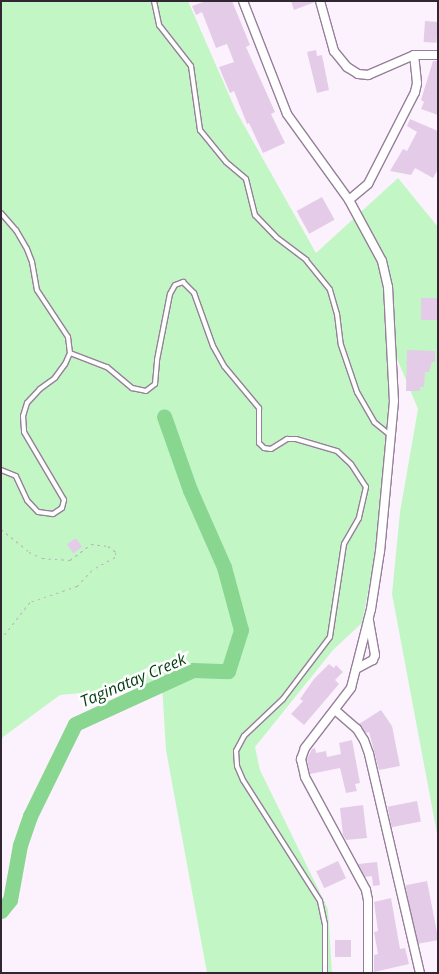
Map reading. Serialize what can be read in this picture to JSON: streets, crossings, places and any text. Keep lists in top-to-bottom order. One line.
{"water":["Taginatay Creek"]}
